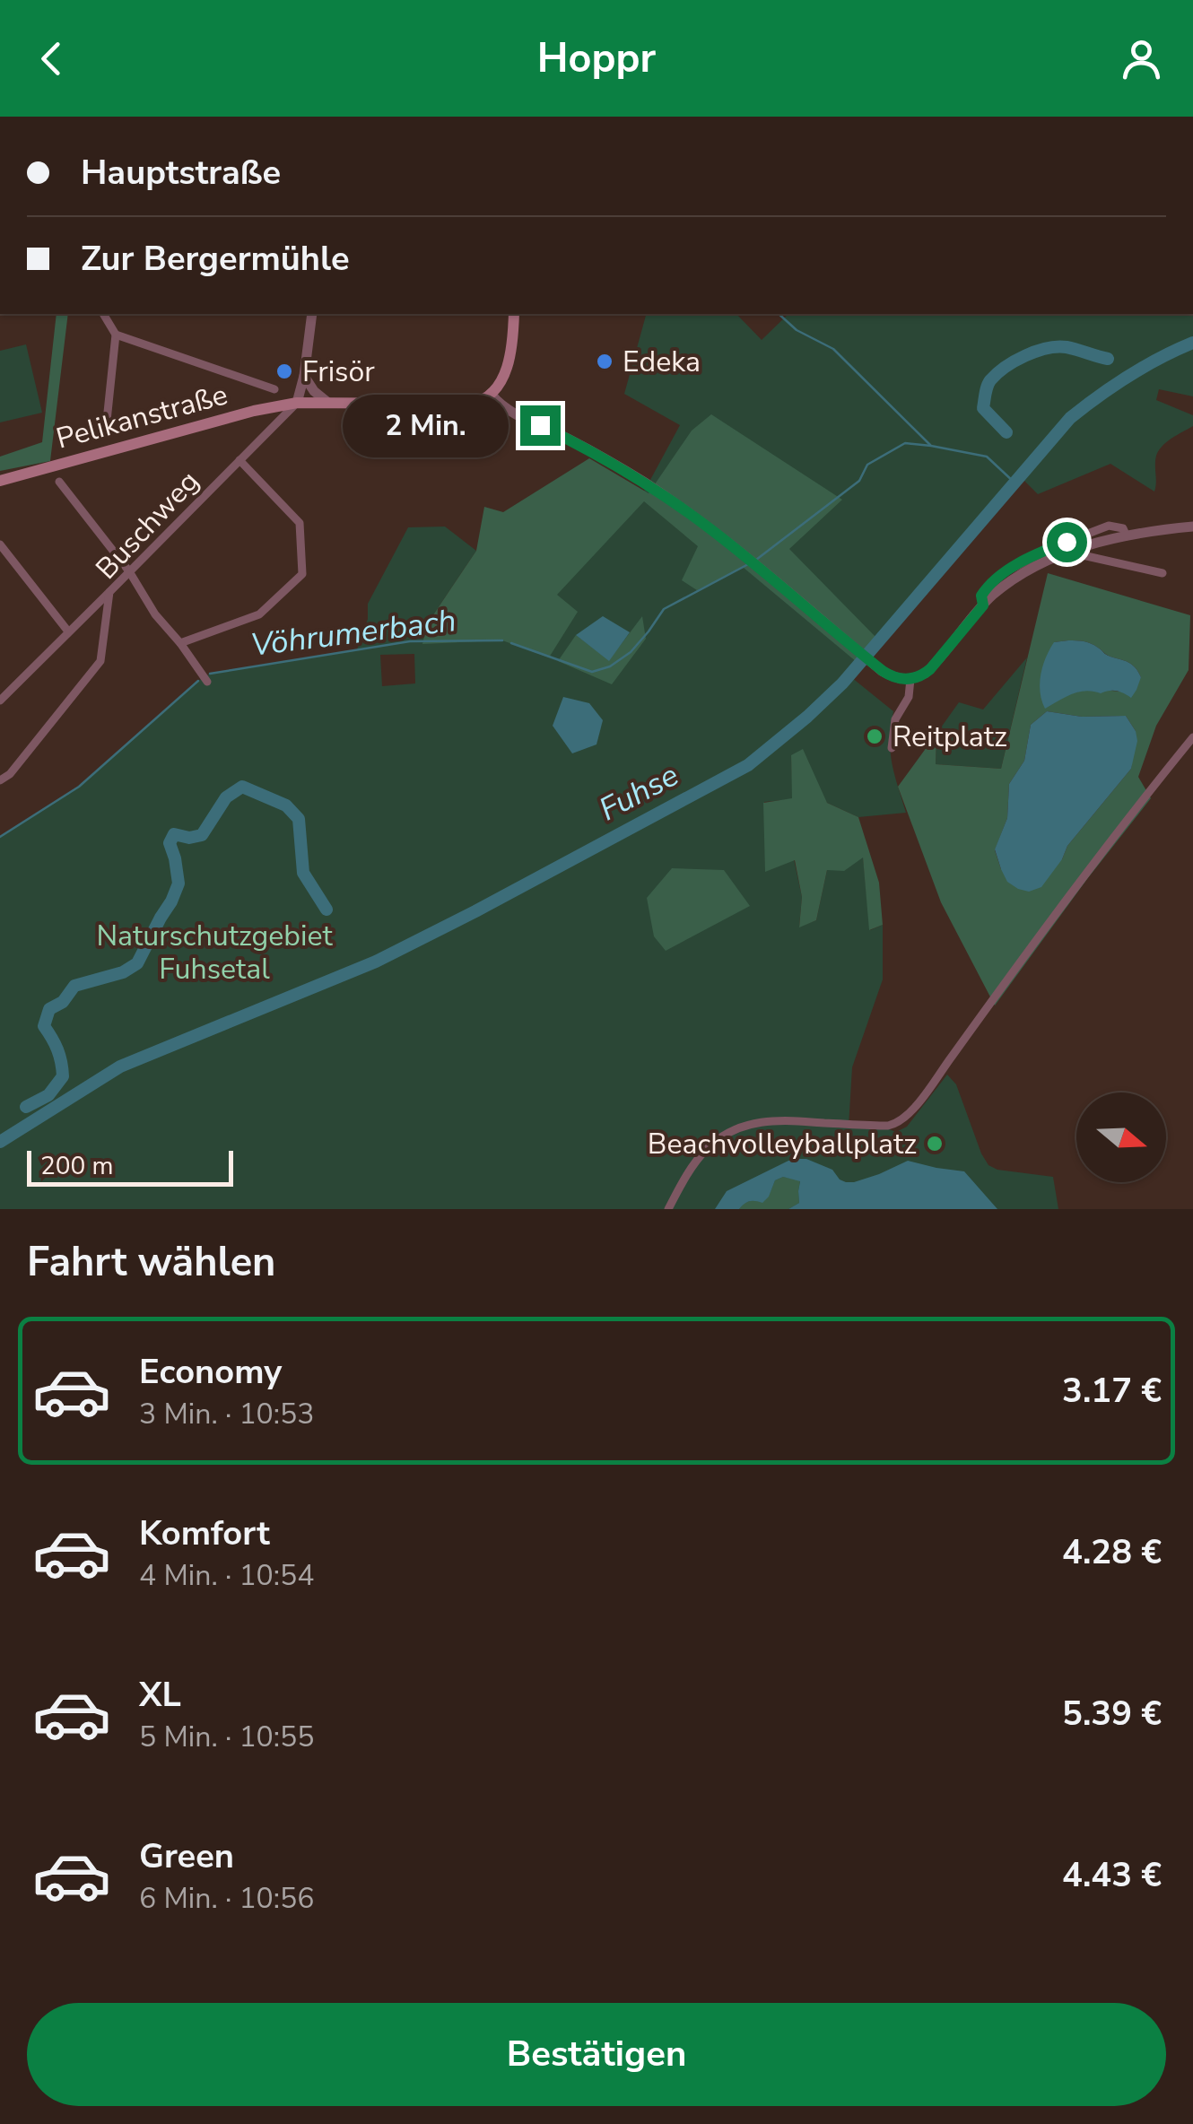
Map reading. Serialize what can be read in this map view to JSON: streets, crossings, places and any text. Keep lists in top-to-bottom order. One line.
{"streets":{"main road":["Pelikanstraße"],"street":["Buschweg"]},"crossings":[["Pelikanstraße","Buschweg"]],"water":["Vöhrumerbach","Fuhse"],"parks":["Naturschutzgebiet Fuhsetal"],"places":["Edeka","Frisör","Reitplatz","Beachvolleyballplatz"],"scale_bar":"200 m","north":"right","page":{"header":"Hoppr","banner":["Hauptstraße","Zur Bergermühle"],"bubble":"2 Min.","scale":"200 m","heading":"Fahrt wählen","list":[{"name":"Economy","note":"3 Min. · 10:53","value":"3.17 €"},{"name":"Komfort","note":"4 Min. · 10:54","value":"4.28 €"},{"name":"XL","note":"5 Min. · 10:55","value":"5.39 €"},{"name":"Green","note":"6 Min. · 10:56","value":"4.43 €"}],"buttons":"Bestätigen"}}
